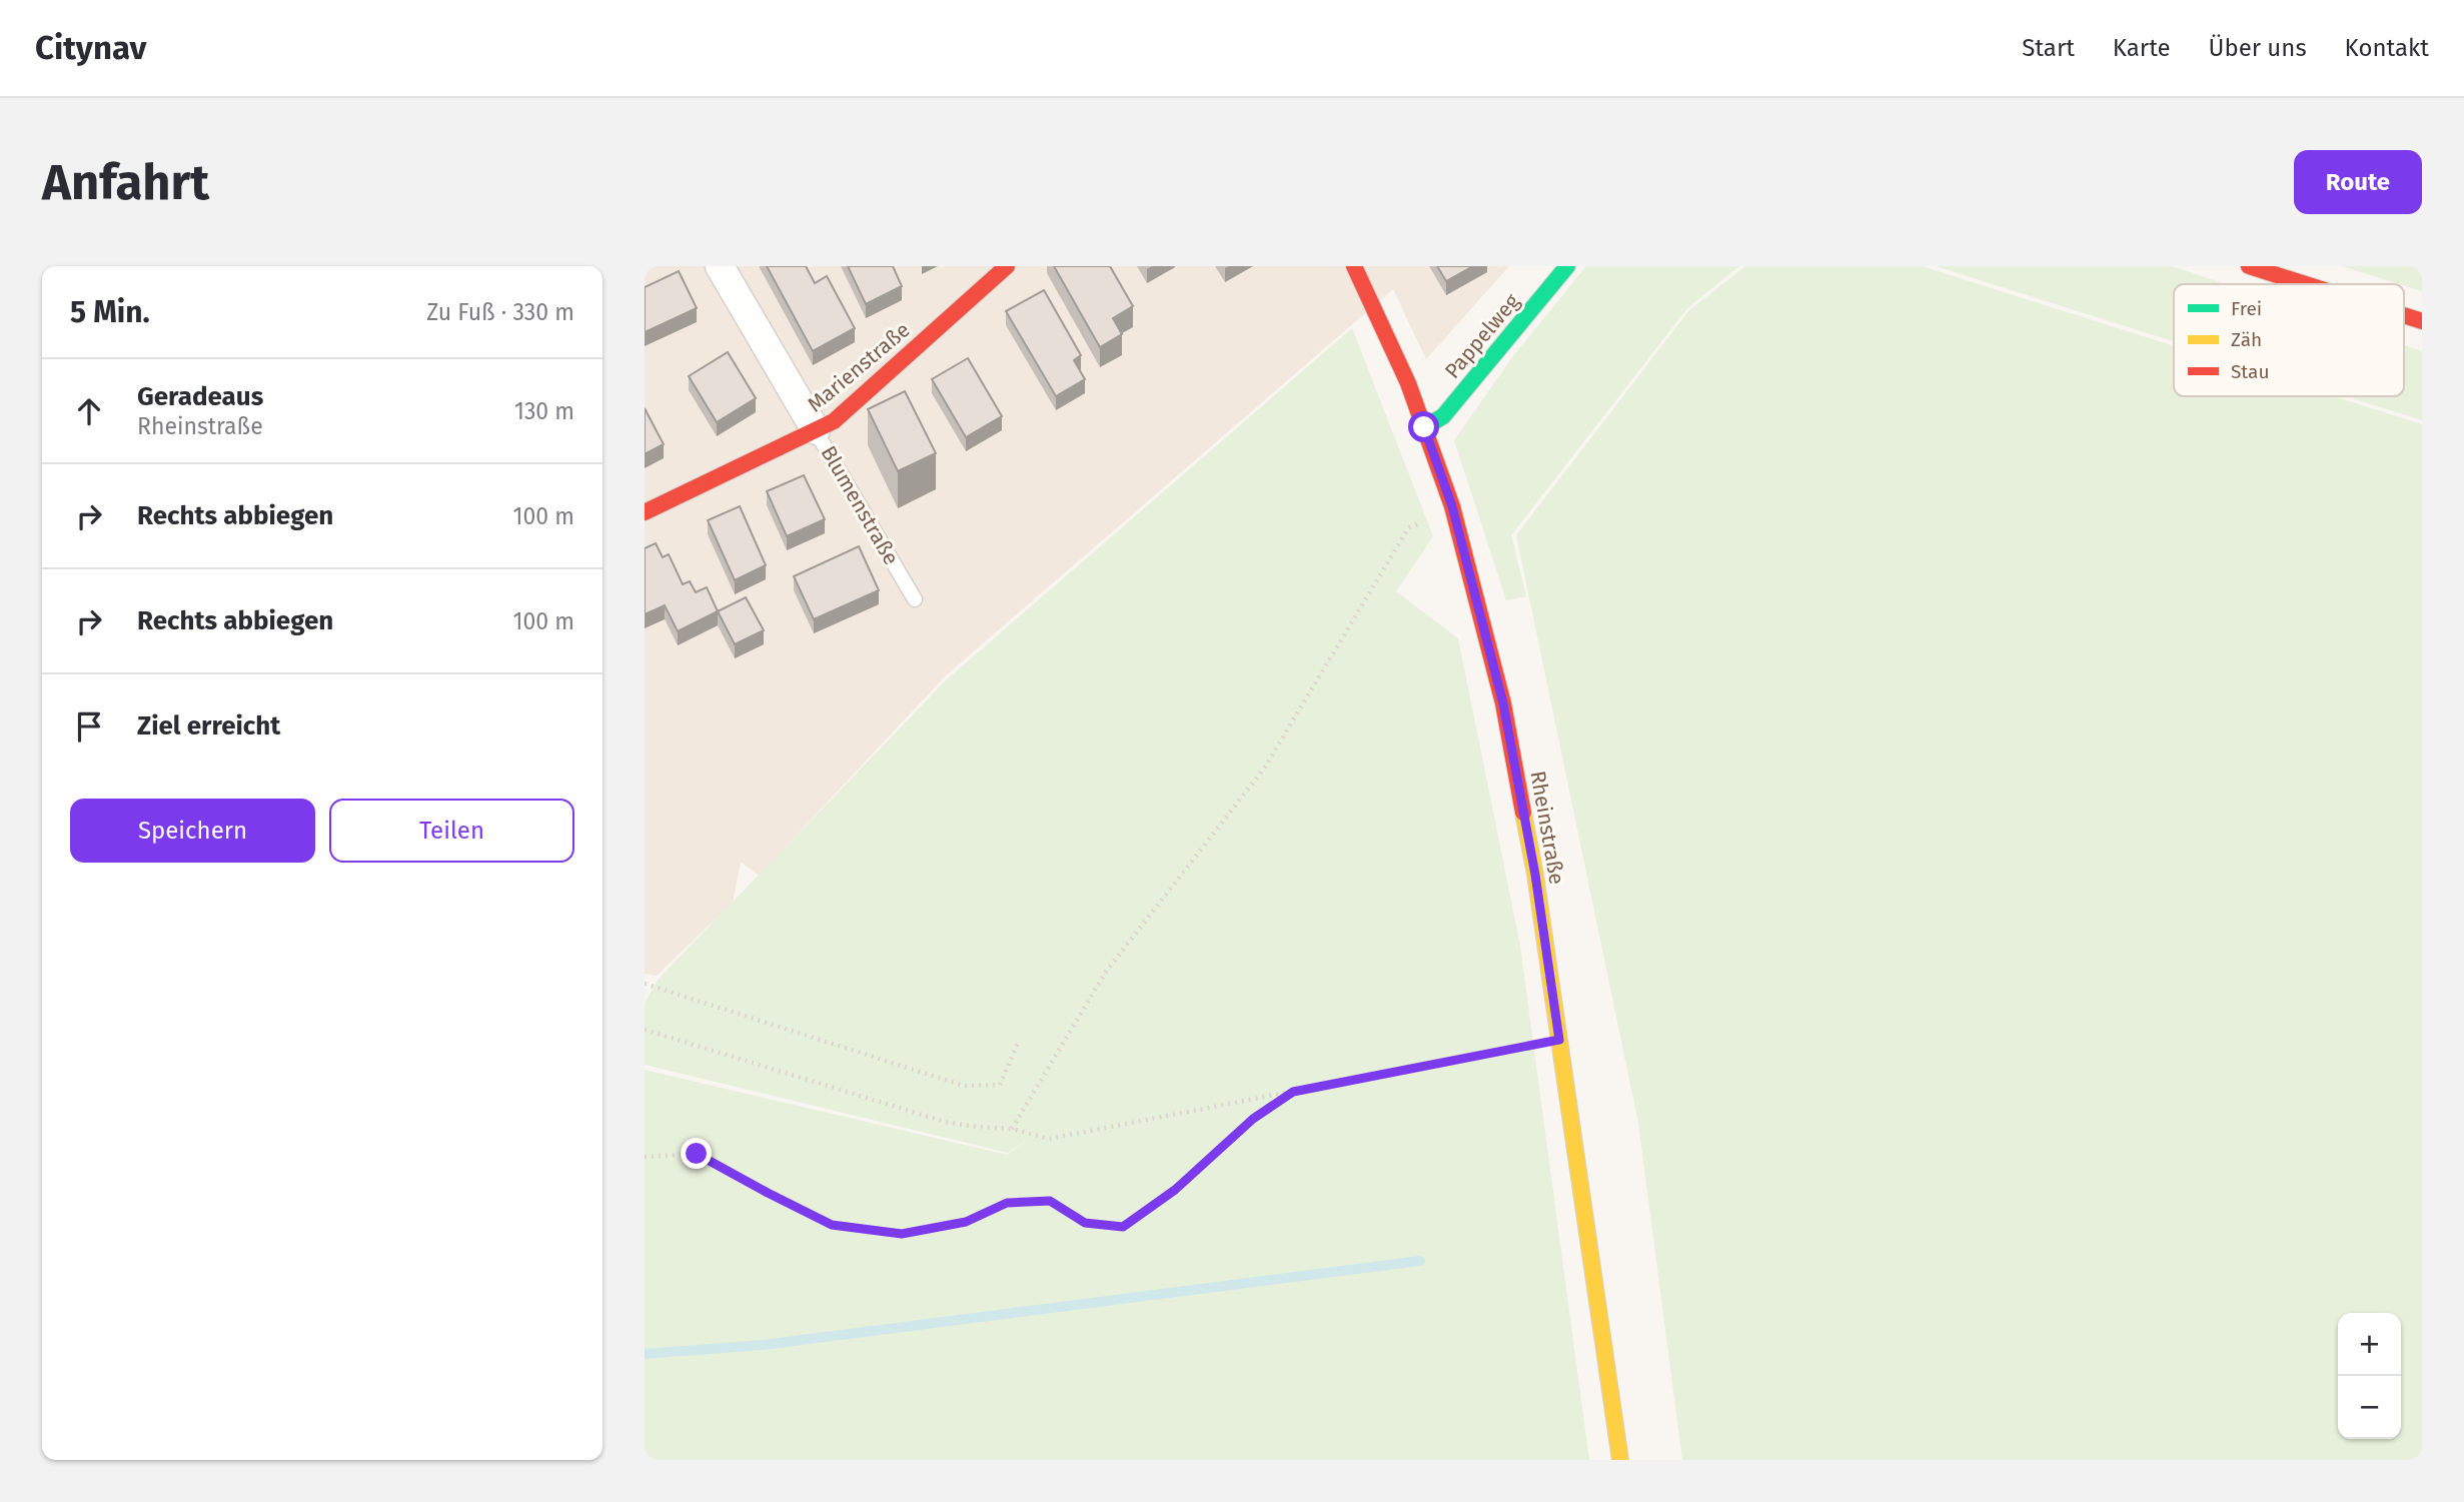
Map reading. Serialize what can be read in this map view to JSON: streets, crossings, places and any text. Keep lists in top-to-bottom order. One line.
{"streets":{"main road":["Pappelweg","Marienstraße","Rheinstraße"],"street":["Blumenstraße"]},"crossings":[["Pappelweg","Rheinstraße"],["Marienstraße","Blumenstraße"]],"legend":["Frei","Zäh","Stau"],"page":{"header":"Citynav","nav":["Start","Karte","Über uns","Kontakt"],"buttons":["Route",["Speichern","Teilen"]],"title":"Anfahrt","heading":["5 Min.","Zu Fuß · 330 m"],"list":[["Geradeaus","Rheinstraße","130 m"],["Rechts abbiegen","100 m"],["Rechts abbiegen","100 m"],"Ziel erreicht"],"map_buttons":["+","−"]}}
